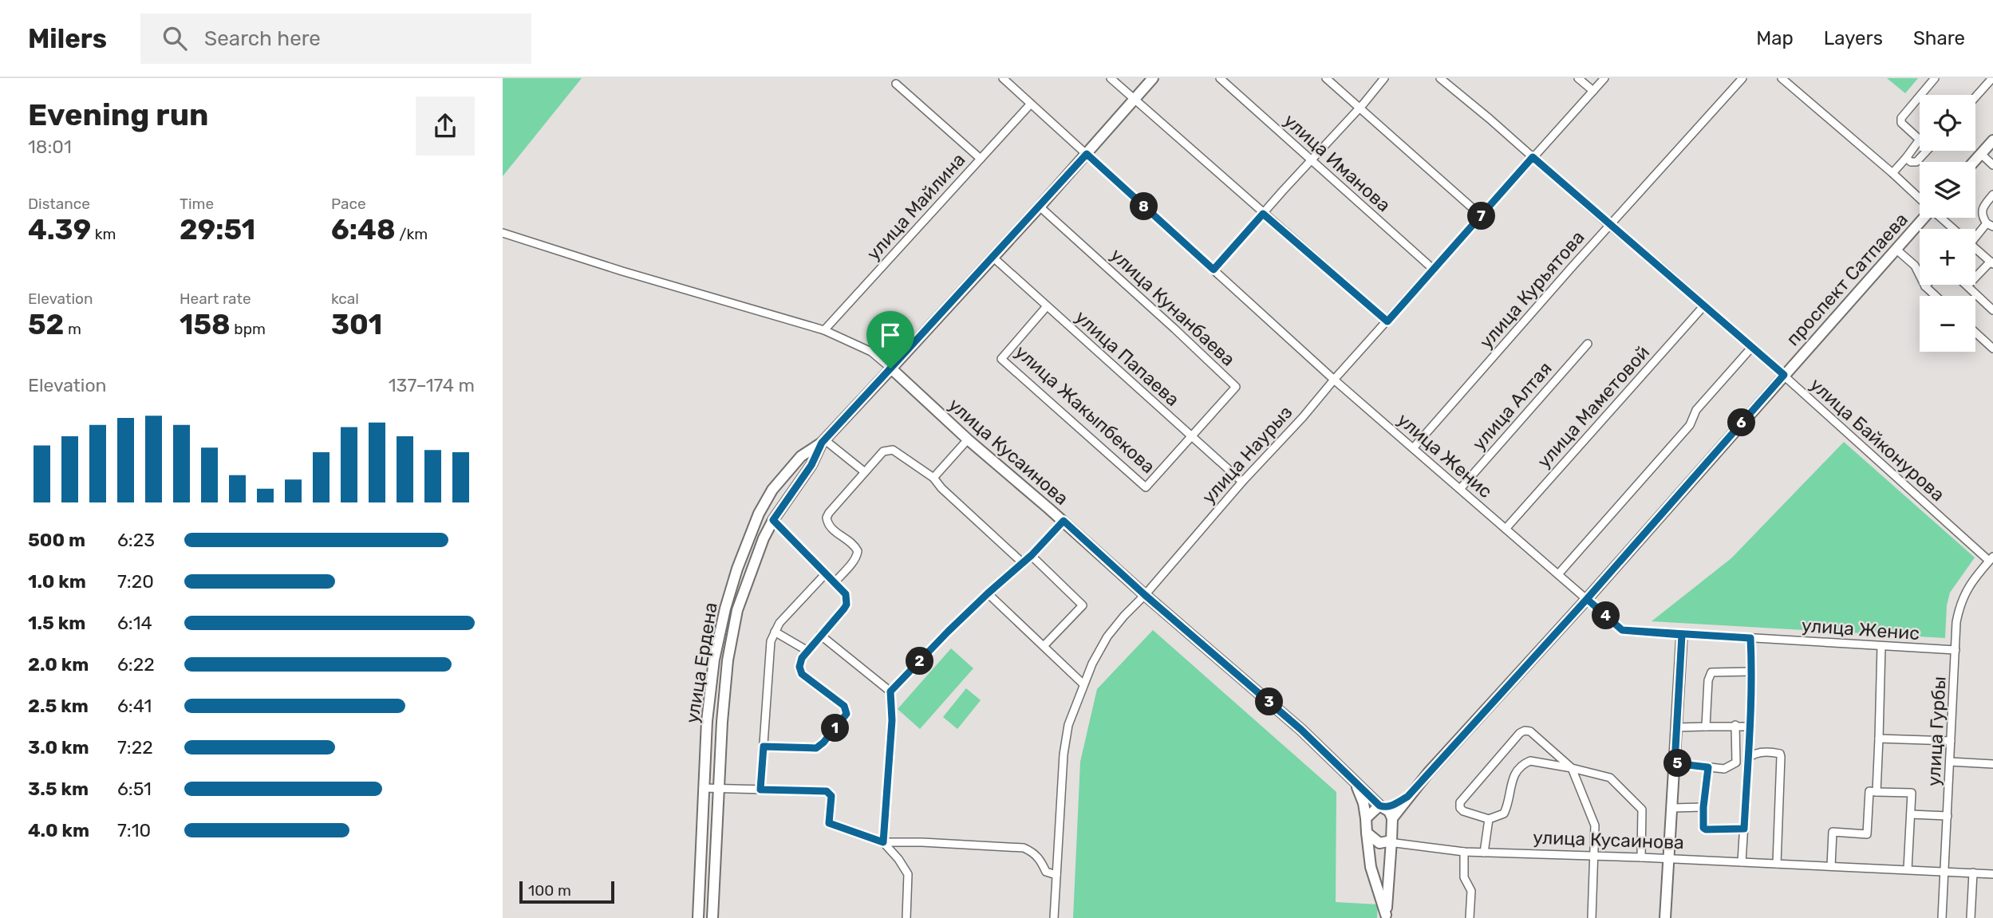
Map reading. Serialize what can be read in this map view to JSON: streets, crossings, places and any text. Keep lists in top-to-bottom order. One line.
{"streets":{"street":["улица Иманова","улица Майлина","проспект Сатпаева","улица Курьятова","улица Кунанбаева","улица Папаева","улица Алтая","улица Маметовой","улица Жакыпбекова","улица Байконурова","улица Кусаинова","улица Наурыз","улица Женис","улица Ердена","улица Гурбы"]},"crossings":[["улица Иманова","улица Наурыз"],["улица Майлина","улица Женис"],["проспект Сатпаева","улица Байконурова"],["проспект Сатпаева","улица Женис"],["улица Курьятова","улица Байконурова"],["улица Курьятова","улица Женис"],["улица Кунанбаева","улица Папаева"],["улица Кунанбаева","улица Жакыпбекова"],["улица Кунанбаева","улица Ердена"],["улица Папаева","улица Жакыпбекова"],["улица Папаева","улица Наурыз"],["улица Папаева","улица Ердена"],["улица Алтая","улица Женис"],["улица Маметовой","улица Байконурова"],["улица Маметовой","улица Женис"],["улица Байконурова","улица Наурыз"],["улица Байконурова","улица Гурбы"],["улица Кусаинова","улица Наурыз"],["улица Кусаинова","улица Ердена"],["улица Кусаинова","улица Гурбы"],["улица Наурыз","улица Женис"],["улица Женис","улица Ердена"],["улица Женис","улица Гурбы"]],"scale_bar":"100 m","page":{"header":"Milers","search":"Search here","nav":["Map","Layers","Share"],"heading":["Evening run","18:01"],"map_buttons":["+","−"],"stats":[["Distance","4.39 km"],["Time","29:51"],["Pace","6:48 /km"],["Elevation","52 m"],["Heart rate","158 bpm"],["kcal","301"]],"pins":["8","7","6","4","2","3","1","5"],"chart":["Elevation","137–174 m"],"list":[{"name":"500 m","note":"6:23"},{"name":"1.0 km","note":"7:20"},{"name":"1.5 km","note":"6:14"},{"name":"2.0 km","note":"6:22"},{"name":"2.5 km","note":"6:41"},{"name":"3.0 km","note":"7:22"},{"name":"3.5 km","note":"6:51"},{"name":"4.0 km","note":"7:10"}],"scale":"100 m"}}
